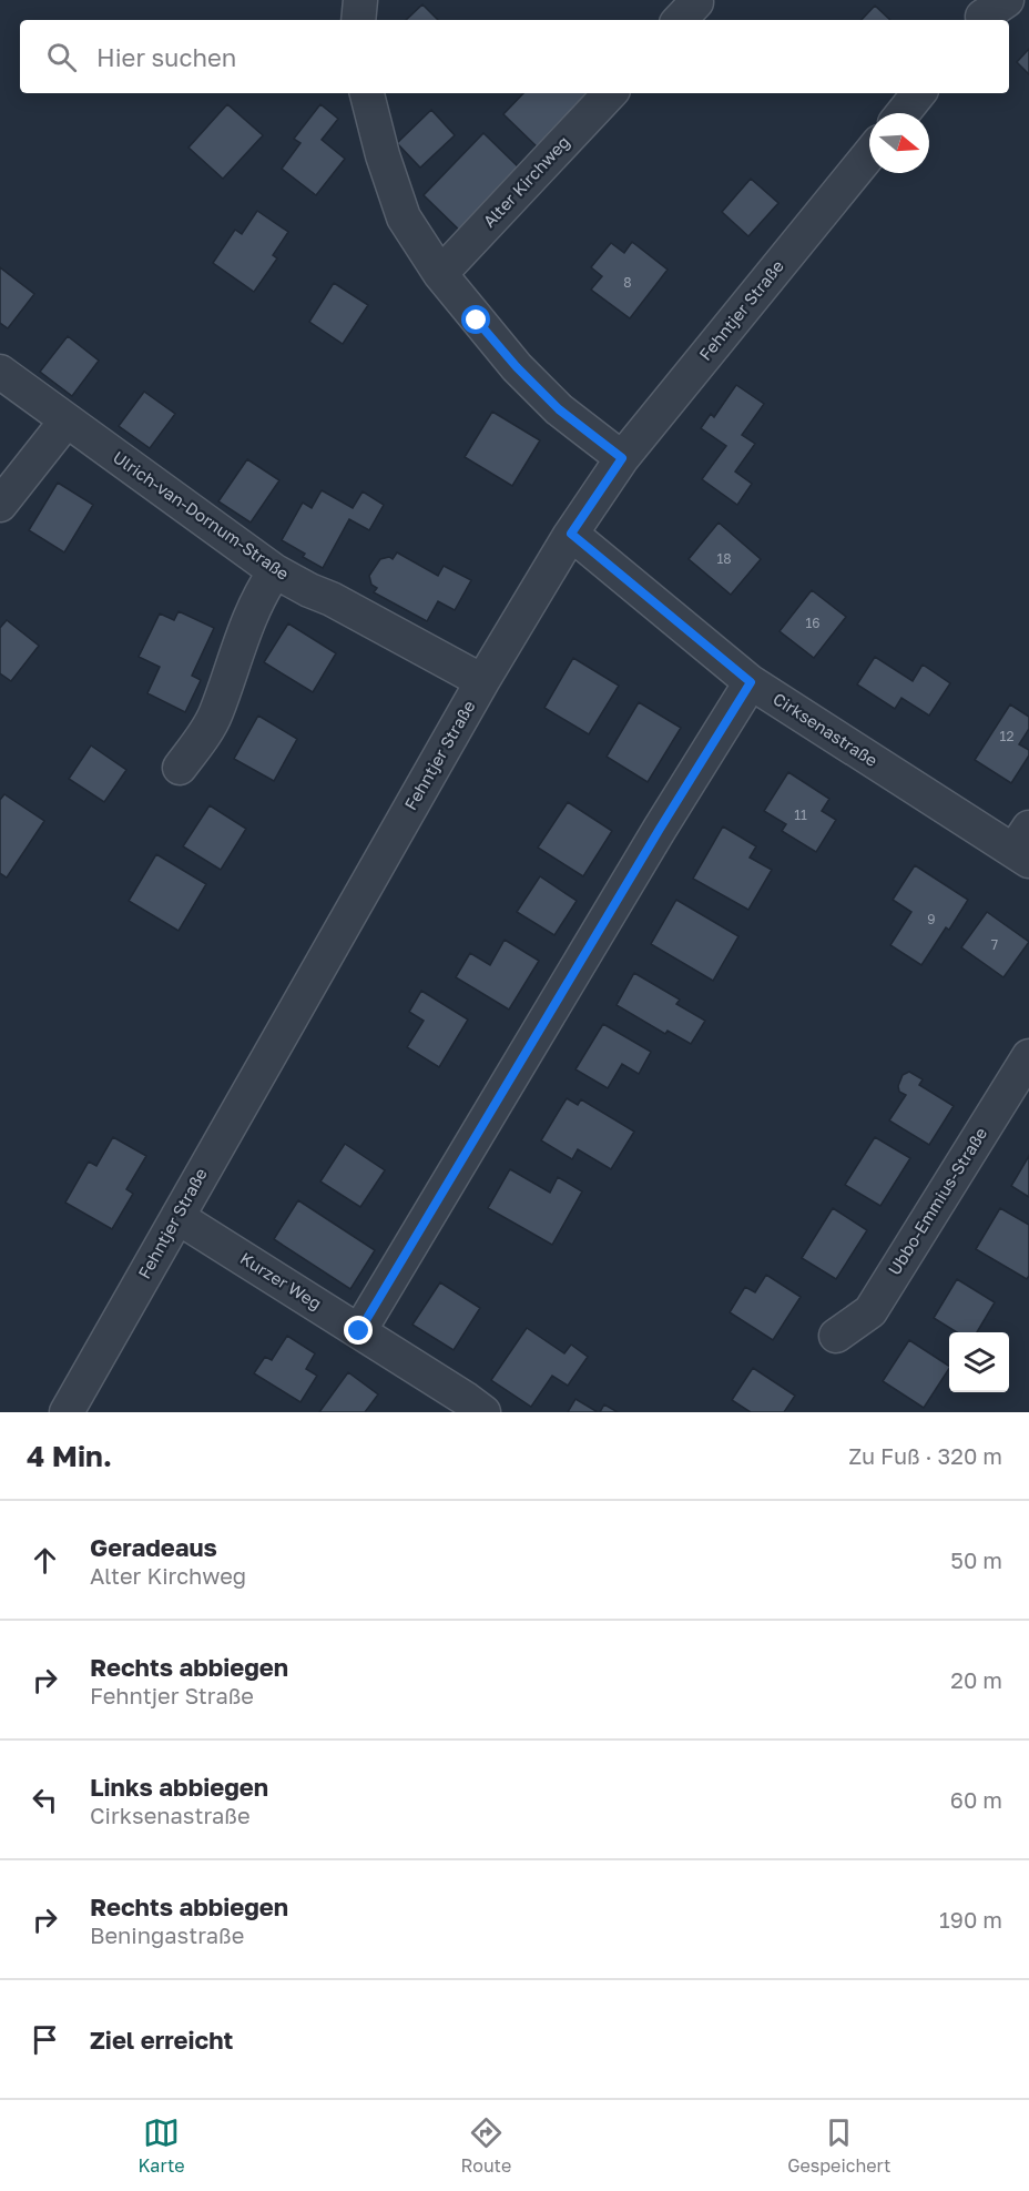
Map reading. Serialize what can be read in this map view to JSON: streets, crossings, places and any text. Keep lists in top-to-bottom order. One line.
{"streets":{"street":["Alter Kirchweg","Fehntjer Straße","Ulrich-van-Dornum-Straße","Cirksenastraße","Ubbo-Emmius-Straße","Kurzer Weg"]},"crossings":[["Fehntjer Straße","Ulrich-van-Dornum-Straße"],["Fehntjer Straße","Cirksenastraße"],["Fehntjer Straße","Kurzer Weg"]],"house_numbers":["8","18","16","12","11","9","7"],"north":"right","page":{"search":"Hier suchen","heading":["4 Min.","Zu Fuß · 320 m"],"list":[["Geradeaus","Alter Kirchweg","50 m"],["Rechts abbiegen","Fehntjer Straße","20 m"],["Links abbiegen","Cirksenastraße","60 m"],["Rechts abbiegen","Beningastraße","190 m"],"Ziel erreicht"],"nav":["Karte","Route","Gespeichert"]}}
